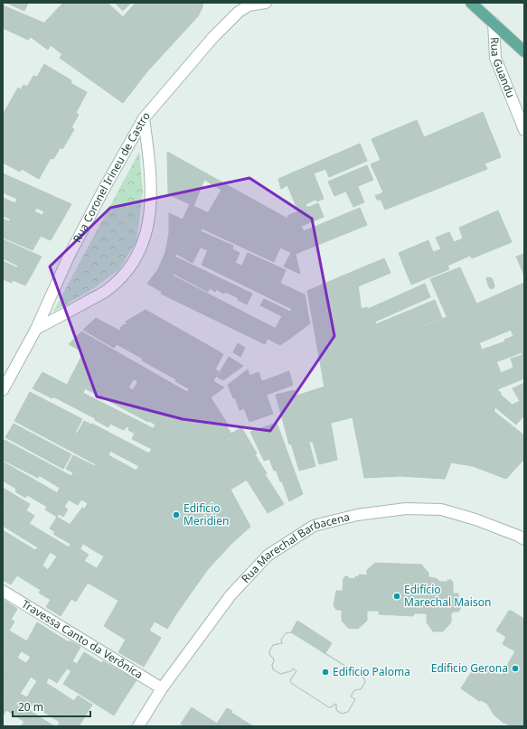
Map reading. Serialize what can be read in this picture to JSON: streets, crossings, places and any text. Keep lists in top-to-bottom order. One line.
{"streets":{"street":["Rua Guandu","Rua Coronel Irineu de Castro","Rua Marechal Barbacena","Travessa Canto da Verônica"]},"crossings":[["Rua Marechal Barbacena","Travessa Canto da Verônica"]],"places":["Edificio Meridien","Edifício Marechal Maison","Edificio Gerona","Edificio Paloma"],"scale_bar":"20 m"}
